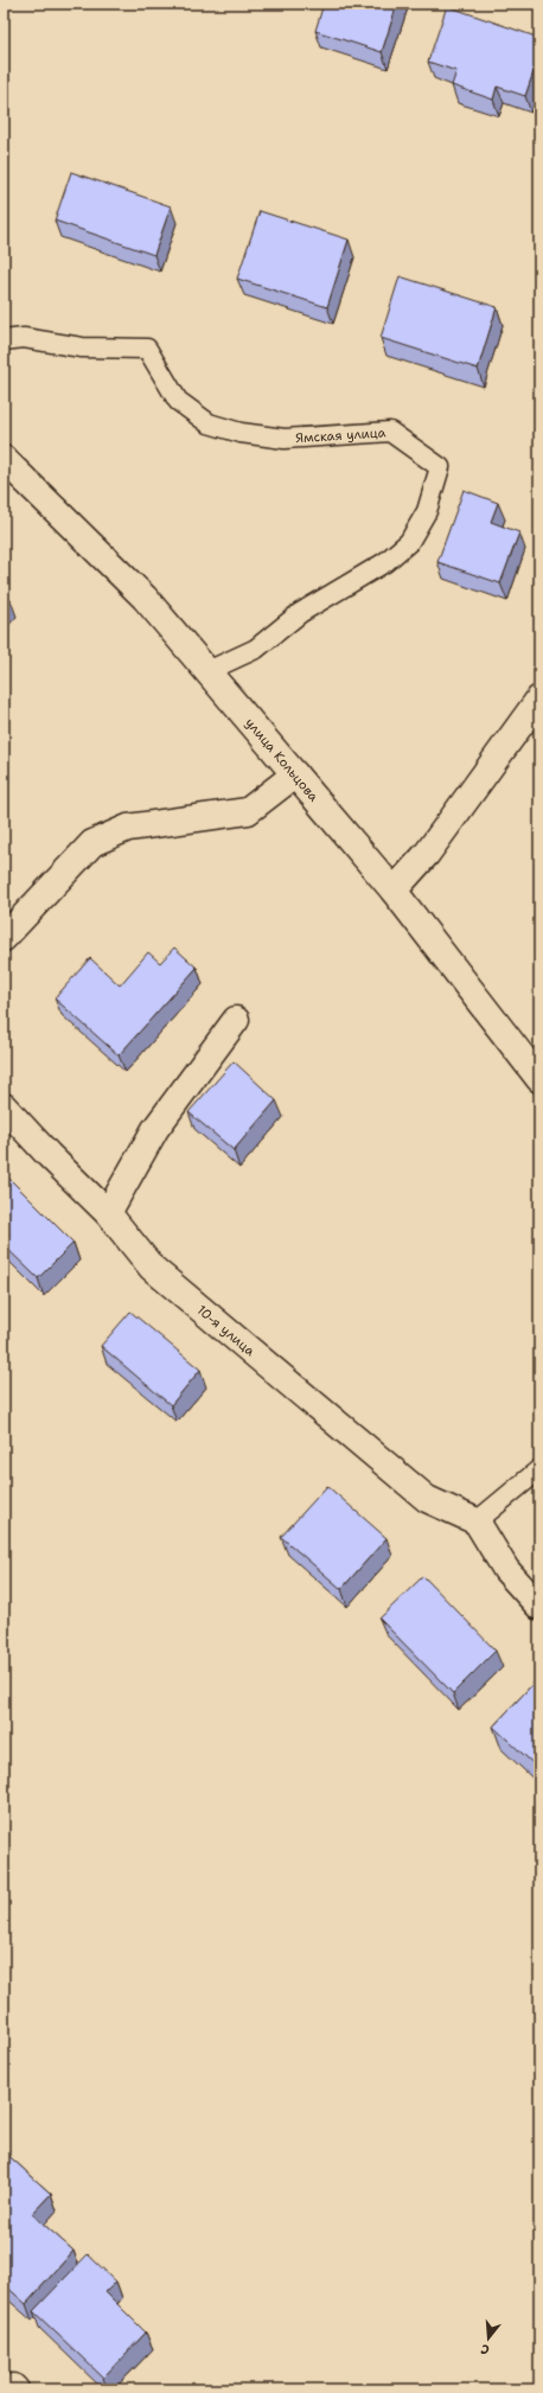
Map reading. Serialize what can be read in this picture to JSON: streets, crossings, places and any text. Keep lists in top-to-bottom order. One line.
{"streets":{"street":["улица Кольцова","10-я улица"],"lane":["Ямская улица"]},"crossings":[["Ямская улица","улица Кольцова"]],"north":"bottom"}
